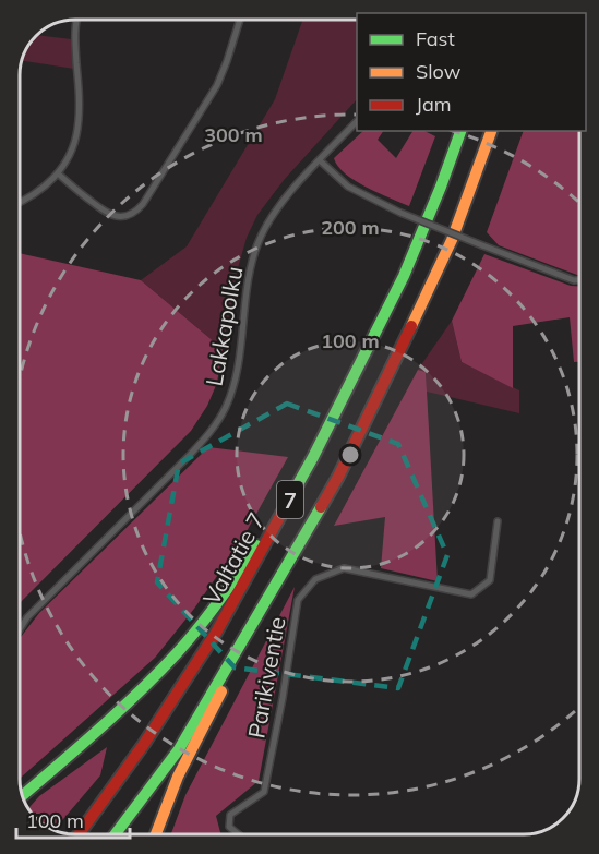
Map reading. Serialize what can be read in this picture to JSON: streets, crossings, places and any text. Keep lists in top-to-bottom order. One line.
{"streets":{"highway":["7","Valtatie 7"],"street":["Lakkapolku","Parikiventie"]},"legend":["Fast","Slow","Jam"],"scale_bar":"100 m","rings":["300 m","200 m","100 m"]}
